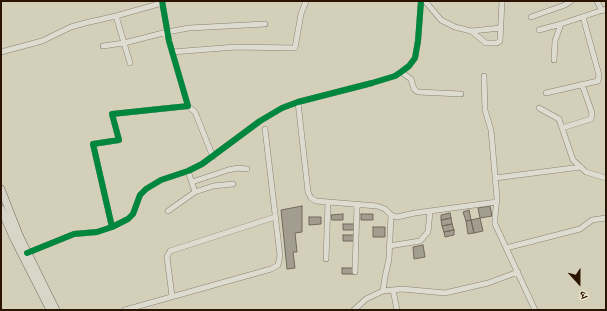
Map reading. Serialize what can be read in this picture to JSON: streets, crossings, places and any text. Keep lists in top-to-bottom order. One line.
{"north":"bottom"}
